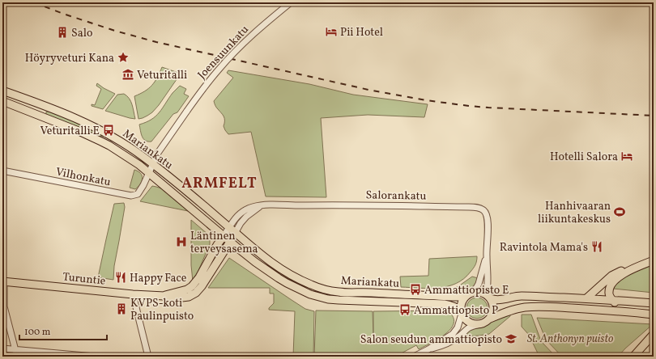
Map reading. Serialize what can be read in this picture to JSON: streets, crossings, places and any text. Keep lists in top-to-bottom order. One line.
{"streets":{"main road":["Mariankatu","Turuntie"],"street":["Joensuunkatu","Vilhonkatu","Salorankatu"]},"crossings":[["Joensuunkatu","Mariankatu"],["Joensuunkatu","Vilhonkatu"],["Mariankatu","Vilhonkatu"],["Mariankatu","Salorankatu"],["Mariankatu","Turuntie"],["Salorankatu","Turuntie"]],"districts":["ARMFELT"],"parks":["St. Anthonyn puisto"],"places":{"hotel":["Pii Hotel","Hotelli Salora"],"building":["Salo","KVPS-koti Paulinpuisto"],"place":["Höyryveturi Kana"],"museum":["Veturitalli"],"bus stop":["Veturitalli E","Ammattiopisto E","Ammattiopisto P"],"sports":["Hanhivaaran liikuntakeskus"],"hospital":["Läntinen terveysasema"],"restaurant":["Ravintola Mama's","Happy Face"],"school or university":["Salon seudun ammattiopisto"]},"scale_bar":"100 m"}
